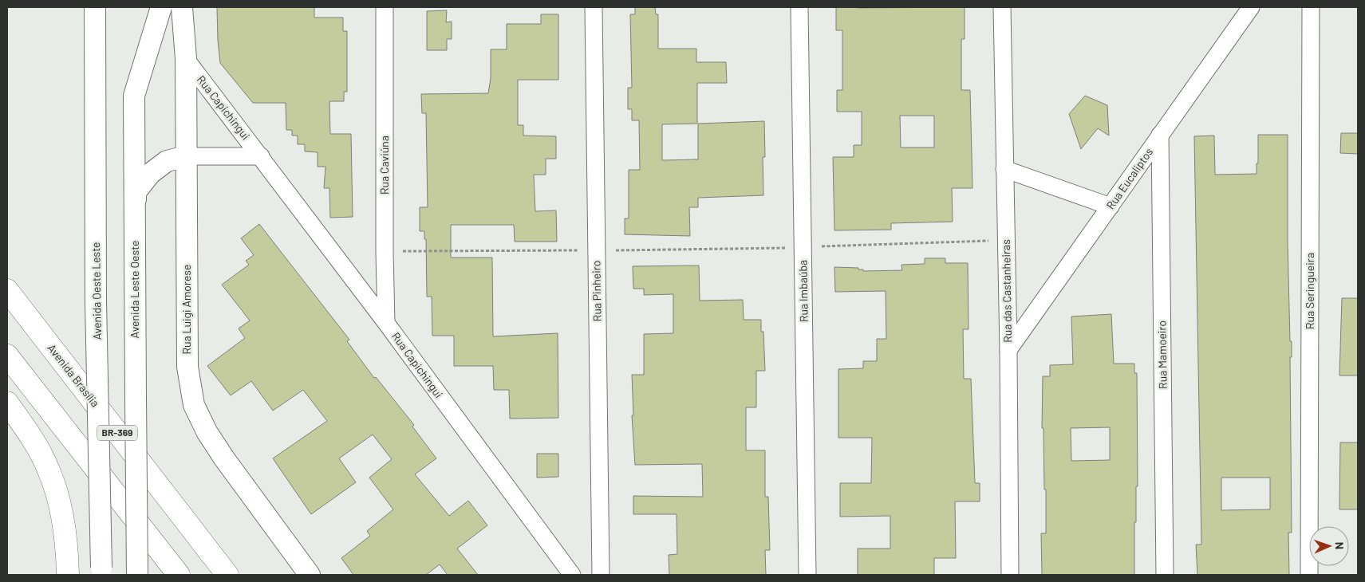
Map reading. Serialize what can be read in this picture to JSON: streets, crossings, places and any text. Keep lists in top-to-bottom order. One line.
{"streets":{"highway":["Avenida Brasília","BR-369"],"street":["Rua Capichingui","Rua Caviúna","Rua Eucaliptos","Avenida Leste Oeste","Avenida Oeste Leste","Rua Pinheiro","Rua Imbaúba","Rua das Castanheiras","Rua Seringueira","Rua Luigi Amorese","Rua Mamoeiro"]},"crossings":[["Rua Capichingui","Rua Caviúna"],["Rua Capichingui","Rua Luigi Amorese"],["Rua Eucaliptos","Rua das Castanheiras"],["Rua Eucaliptos","Rua Mamoeiro"]],"north":"right"}
